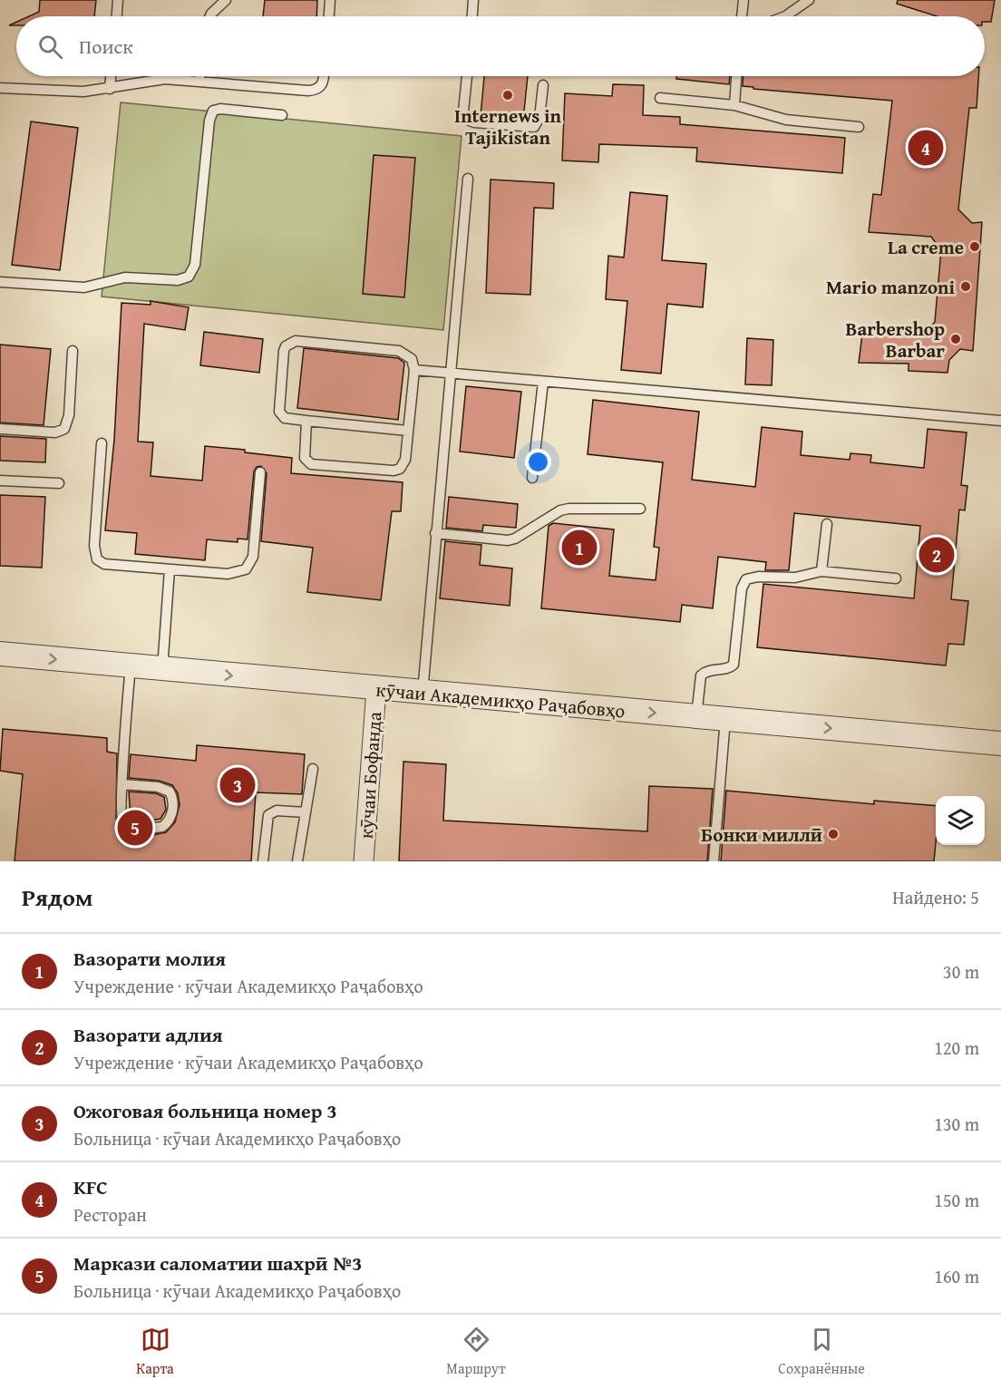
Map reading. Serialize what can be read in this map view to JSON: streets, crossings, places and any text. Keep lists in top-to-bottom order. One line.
{"streets":{"street":["кӯчаи Академикҳо Раҷабовҳо","кӯчаи Бофанда"]},"crossings":[["кӯчаи Академикҳо Раҷабовҳо","кӯчаи Бофанда"]],"one_way":["кӯчаи Академикҳо Раҷабовҳо"],"places":["Internews in Tajikistan","La creme","Mario manzoni","Barbershop Barbar","Бонки миллӣ"],"page":{"search":"Поиск","pins":["4","1","2","3","5"],"heading":["Рядом","Найдено: 5"],"list":[{"mark":"1","name":"Вазорати молия","note":"Учреждение · кӯчаи Академикҳо Раҷабовҳо","value":"30 m"},{"mark":"2","name":"Вазорати адлия","note":"Учреждение · кӯчаи Академикҳо Раҷабовҳо","value":"120 m"},{"mark":"3","name":"Ожоговая больница номер 3","note":"Больница · кӯчаи Академикҳо Раҷабовҳо","value":"130 m"},{"mark":"4","name":"KFC","note":"Ресторан","value":"150 m"},{"mark":"5","name":"Маркази саломатии шахрӣ №3","note":"Больница · кӯчаи Академикҳо Раҷабовҳо","value":"160 m"}],"nav":["Карта","Маршрут","Сохранённые"]}}
